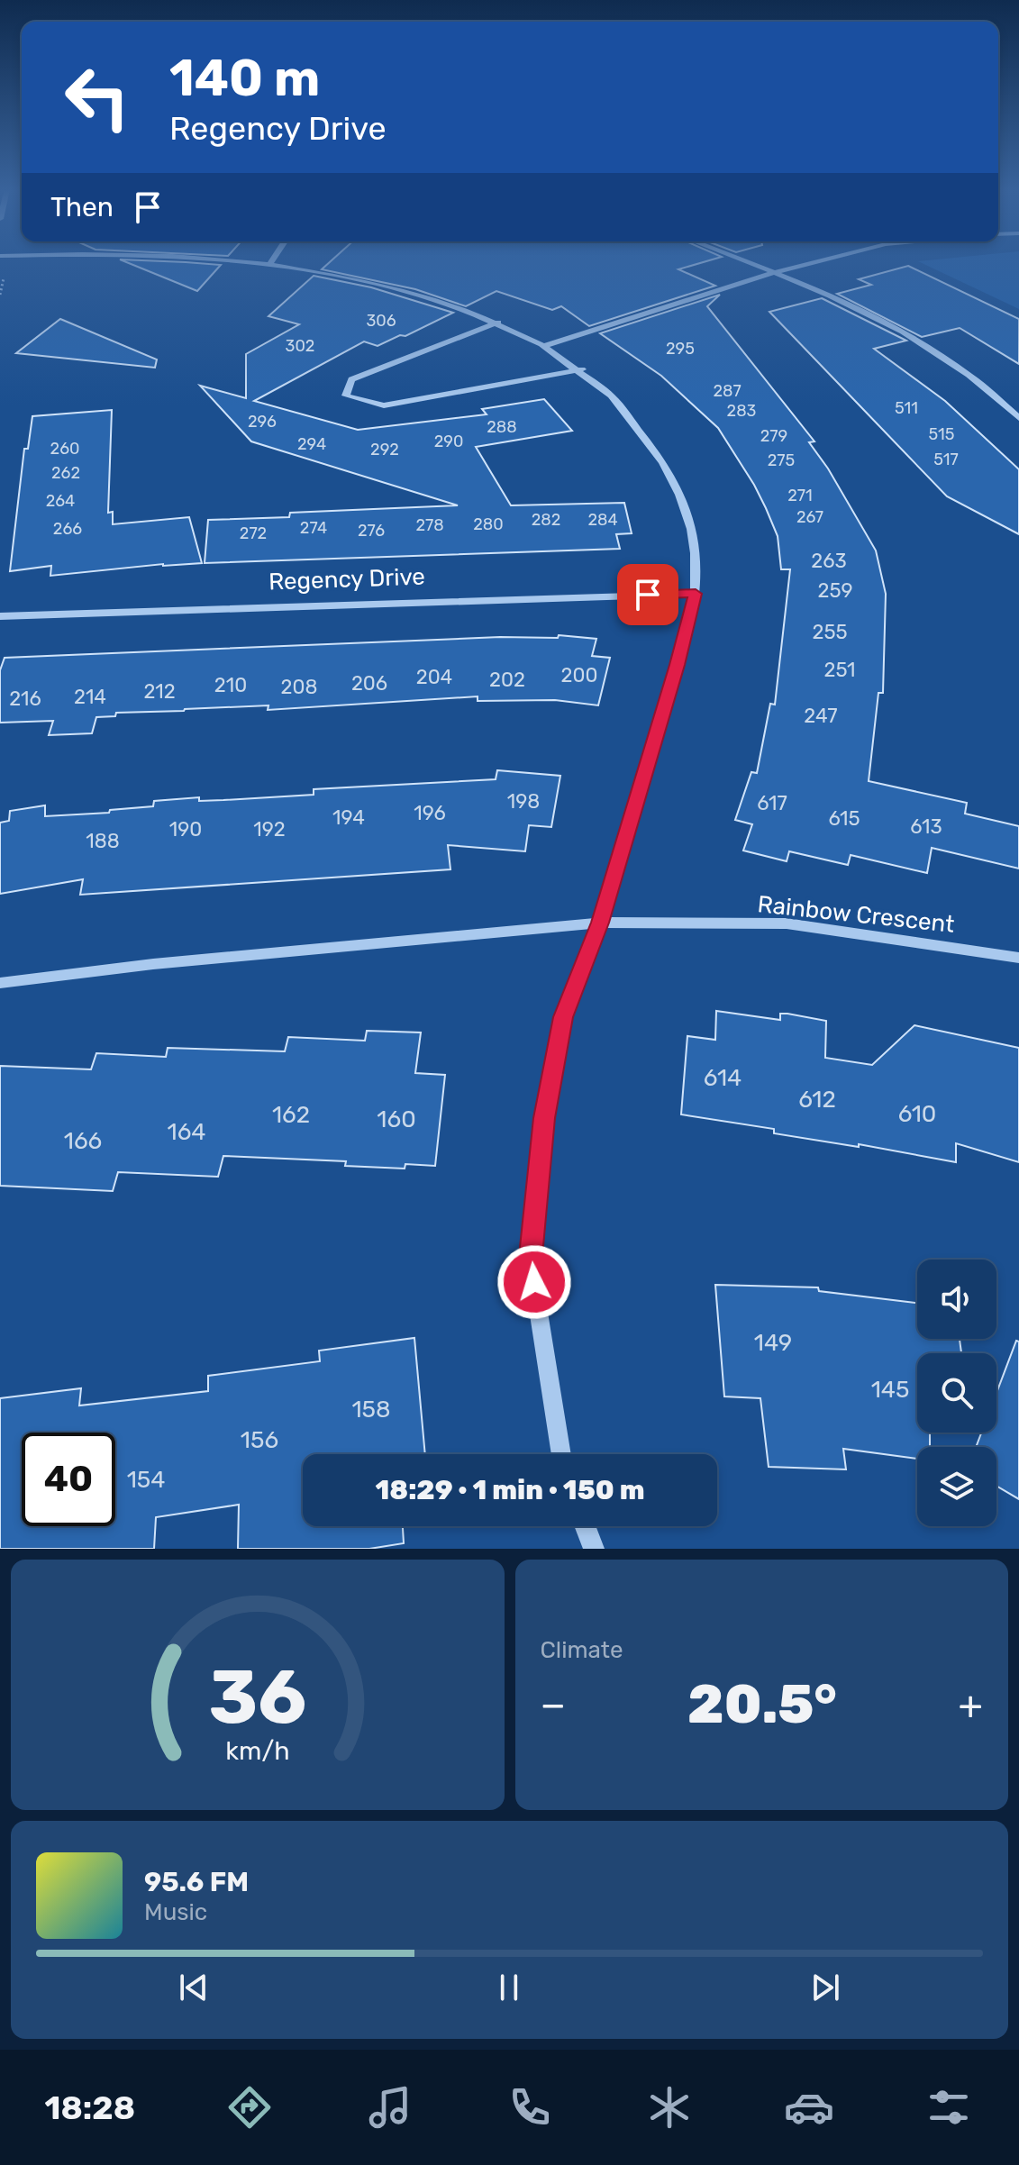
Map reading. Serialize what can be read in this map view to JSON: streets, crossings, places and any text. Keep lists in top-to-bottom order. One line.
{"streets":{"street":["Regency Drive","Rainbow Crescent"]},"house_numbers":["306","302","295","287","511","283","296","288","515","279","290","294","260","292","517","275","262","271","264","267","282","284","280","278","274","266","276","272","263","259","255","251","200","204","202","206","210","208","212","214","216","247","198","617","196","194","615","613","190","192","188","614","612","610","162","160","164","166","149","145","158","156","154"],"page":{"turn":["140 m","Regency Drive"],"then":"Then","limit":"40","trip":"18:29 · 1 min · 150 m","tile":"Climate","heat":["−","20.5°","+"],"song":["95.6 FM","Music"],"tabs":"18:28","gauge":["36","km/h"]}}
